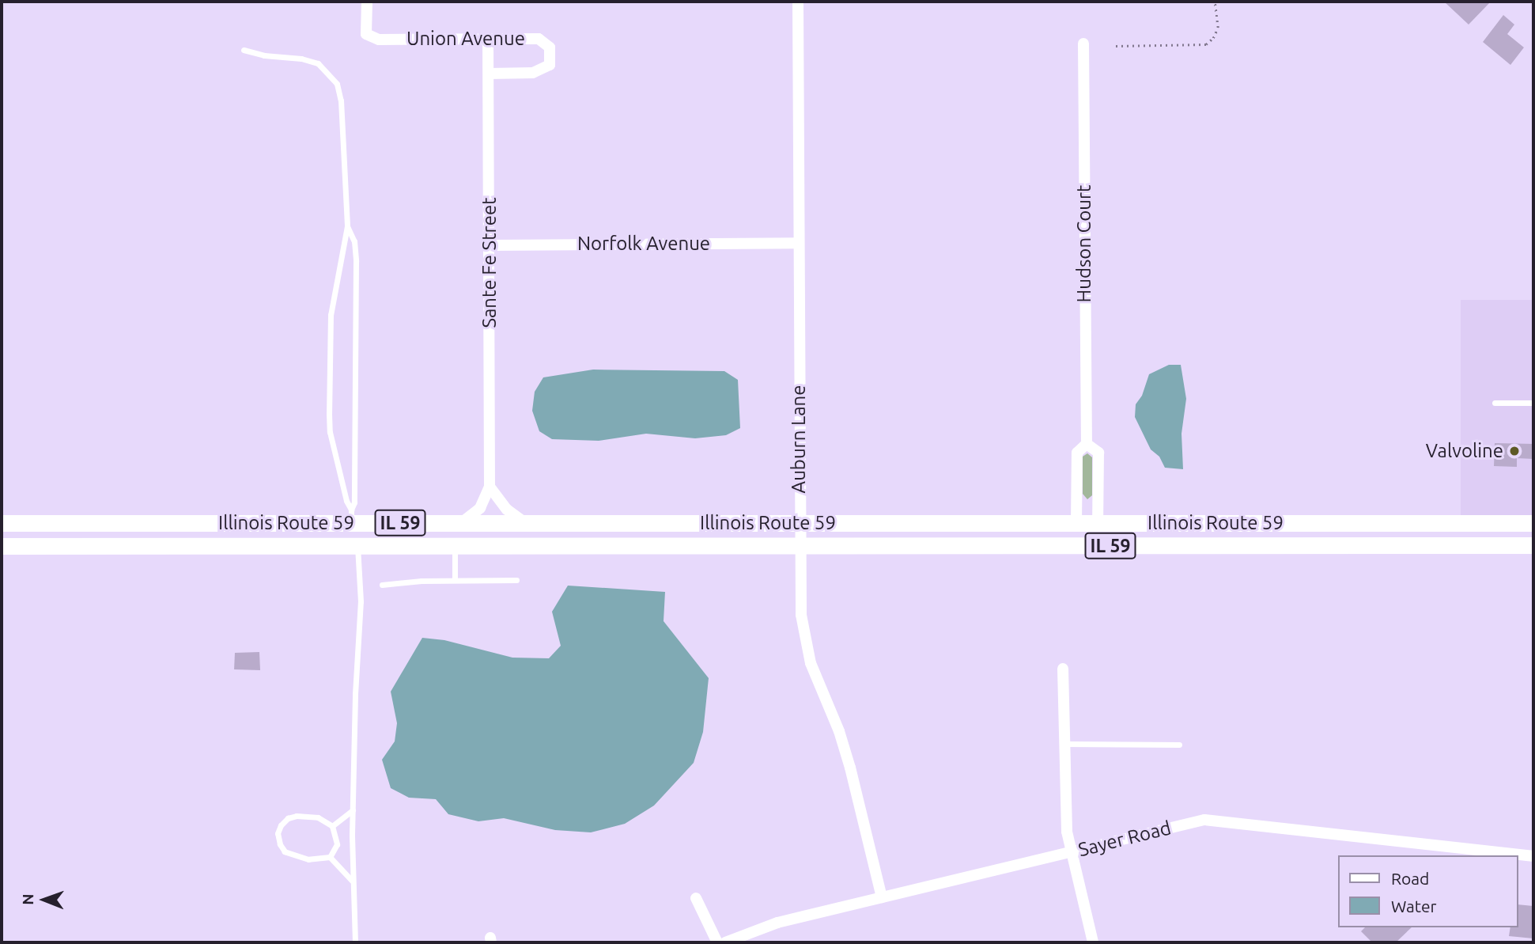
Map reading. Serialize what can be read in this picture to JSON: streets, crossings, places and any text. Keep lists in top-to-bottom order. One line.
{"streets":{"main road":["Illinois Route 59","IL 59"],"street":["Union Avenue","Norfolk Avenue","Hudson Court","Sante Fe Street","Auburn Lane","Sayer Road"]},"crossings":[["Union Avenue","Sante Fe Street"],["Norfolk Avenue","Sante Fe Street"],["Norfolk Avenue","Auburn Lane"],["Hudson Court","Illinois Route 59"],["Sante Fe Street","Illinois Route 59"],["Auburn Lane","Illinois Route 59"],["Auburn Lane","Sayer Road"]],"places":["Valvoline"],"legend":["Road","Water"],"north":"left"}
